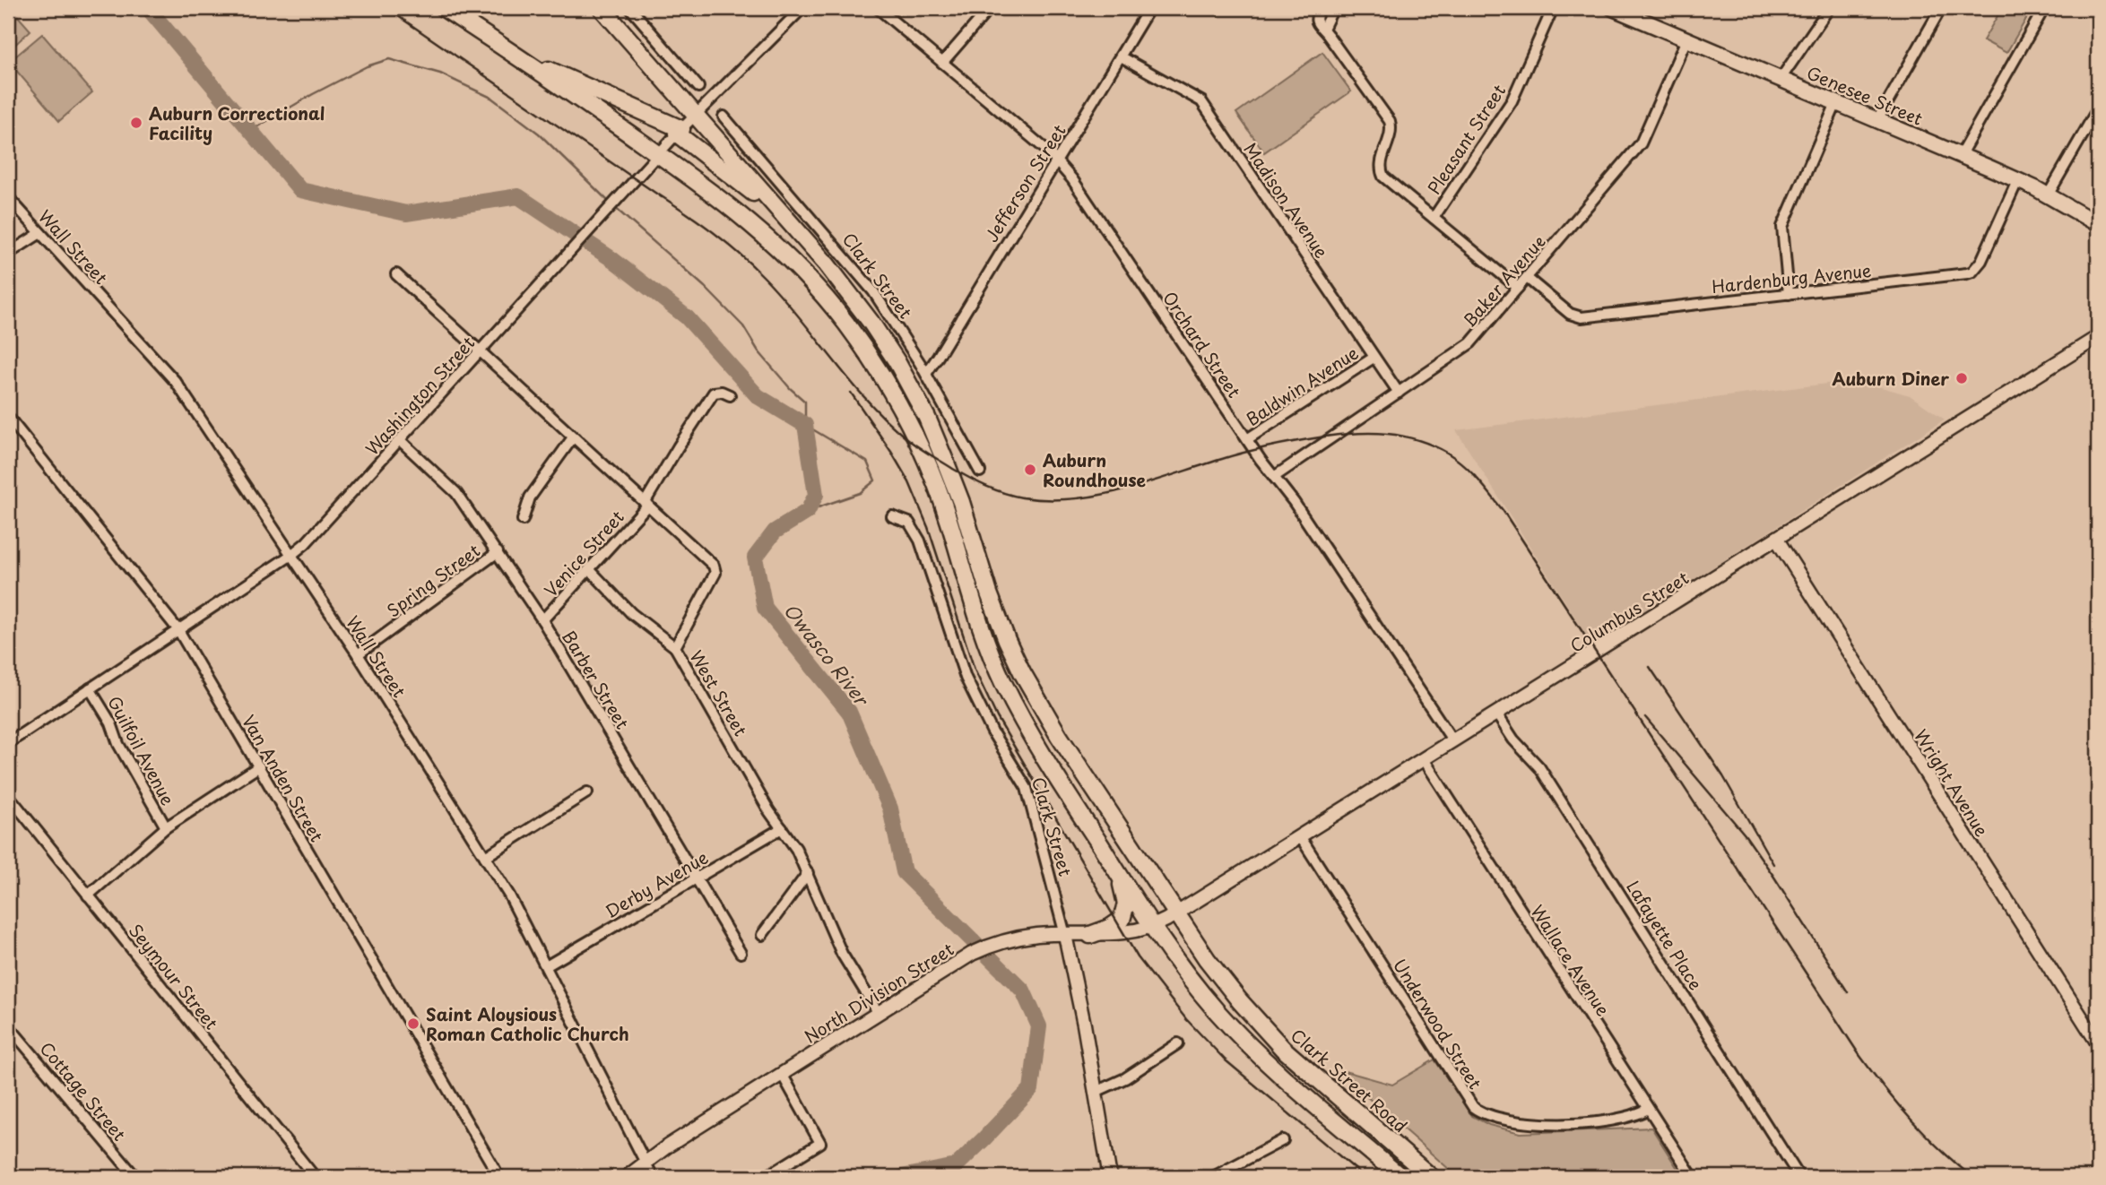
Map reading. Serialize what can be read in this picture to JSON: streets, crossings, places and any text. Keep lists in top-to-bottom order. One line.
{"streets":{"highway":["Clark Street Road"],"main road":["Genesee Street"],"street":["Pleasant Street","Jefferson Street","Madison Avenue","Wall Street","Clark Street","Hardenburg Avenue","Baker Avenue","Orchard Street","Baldwin Avenue","Washington Street","Venice Street","Spring Street","Columbus Street","Barber Street","West Street","Guilfoil Avenue","Van Anden Street","Wright Avenue","Derby Avenue","Lafayette Place","Wallace Avenue","Seymour Street","North Division Street","Underwood Street","Cottage Street"]},"crossings":[["Genesee Street","Hardenburg Avenue"],["Genesee Street","Baker Avenue"],["Pleasant Street","Baker Avenue"],["Jefferson Street","Madison Avenue"],["Jefferson Street","Clark Street"],["Jefferson Street","Orchard Street"],["Madison Avenue","Baker Avenue"],["Madison Avenue","Baldwin Avenue"],["Wall Street","Washington Street"],["Wall Street","Spring Street"],["Wall Street","Derby Avenue"],["Wall Street","North Division Street"],["Clark Street","North Division Street"],["Hardenburg Avenue","Baker Avenue"],["Baker Avenue","Orchard Street"],["Orchard Street","Baldwin Avenue"],["Orchard Street","Columbus Street"],["Washington Street","Barber Street"],["Washington Street","West Street"],["Washington Street","Guilfoil Avenue"],["Washington Street","Van Anden Street"],["Venice Street","Barber Street"],["Venice Street","West Street"],["Spring Street","Barber Street"],["Columbus Street","Wright Avenue"],["Columbus Street","Lafayette Place"],["Columbus Street","Wallace Avenue"],["Columbus Street","North Division Street"],["Columbus Street","Underwood Street"],["Columbus Street","Clark Street Road"],["Barber Street","Derby Avenue"],["West Street","Derby Avenue"],["West Street","North Division Street"],["Wallace Avenue","Underwood Street"],["North Division Street","Clark Street Road"]],"water":["Owasco River"],"places":["Auburn Correctional Facility","Auburn Diner","Auburn Roundhouse","Saint Aloysious Roman Catholic Church"]}
